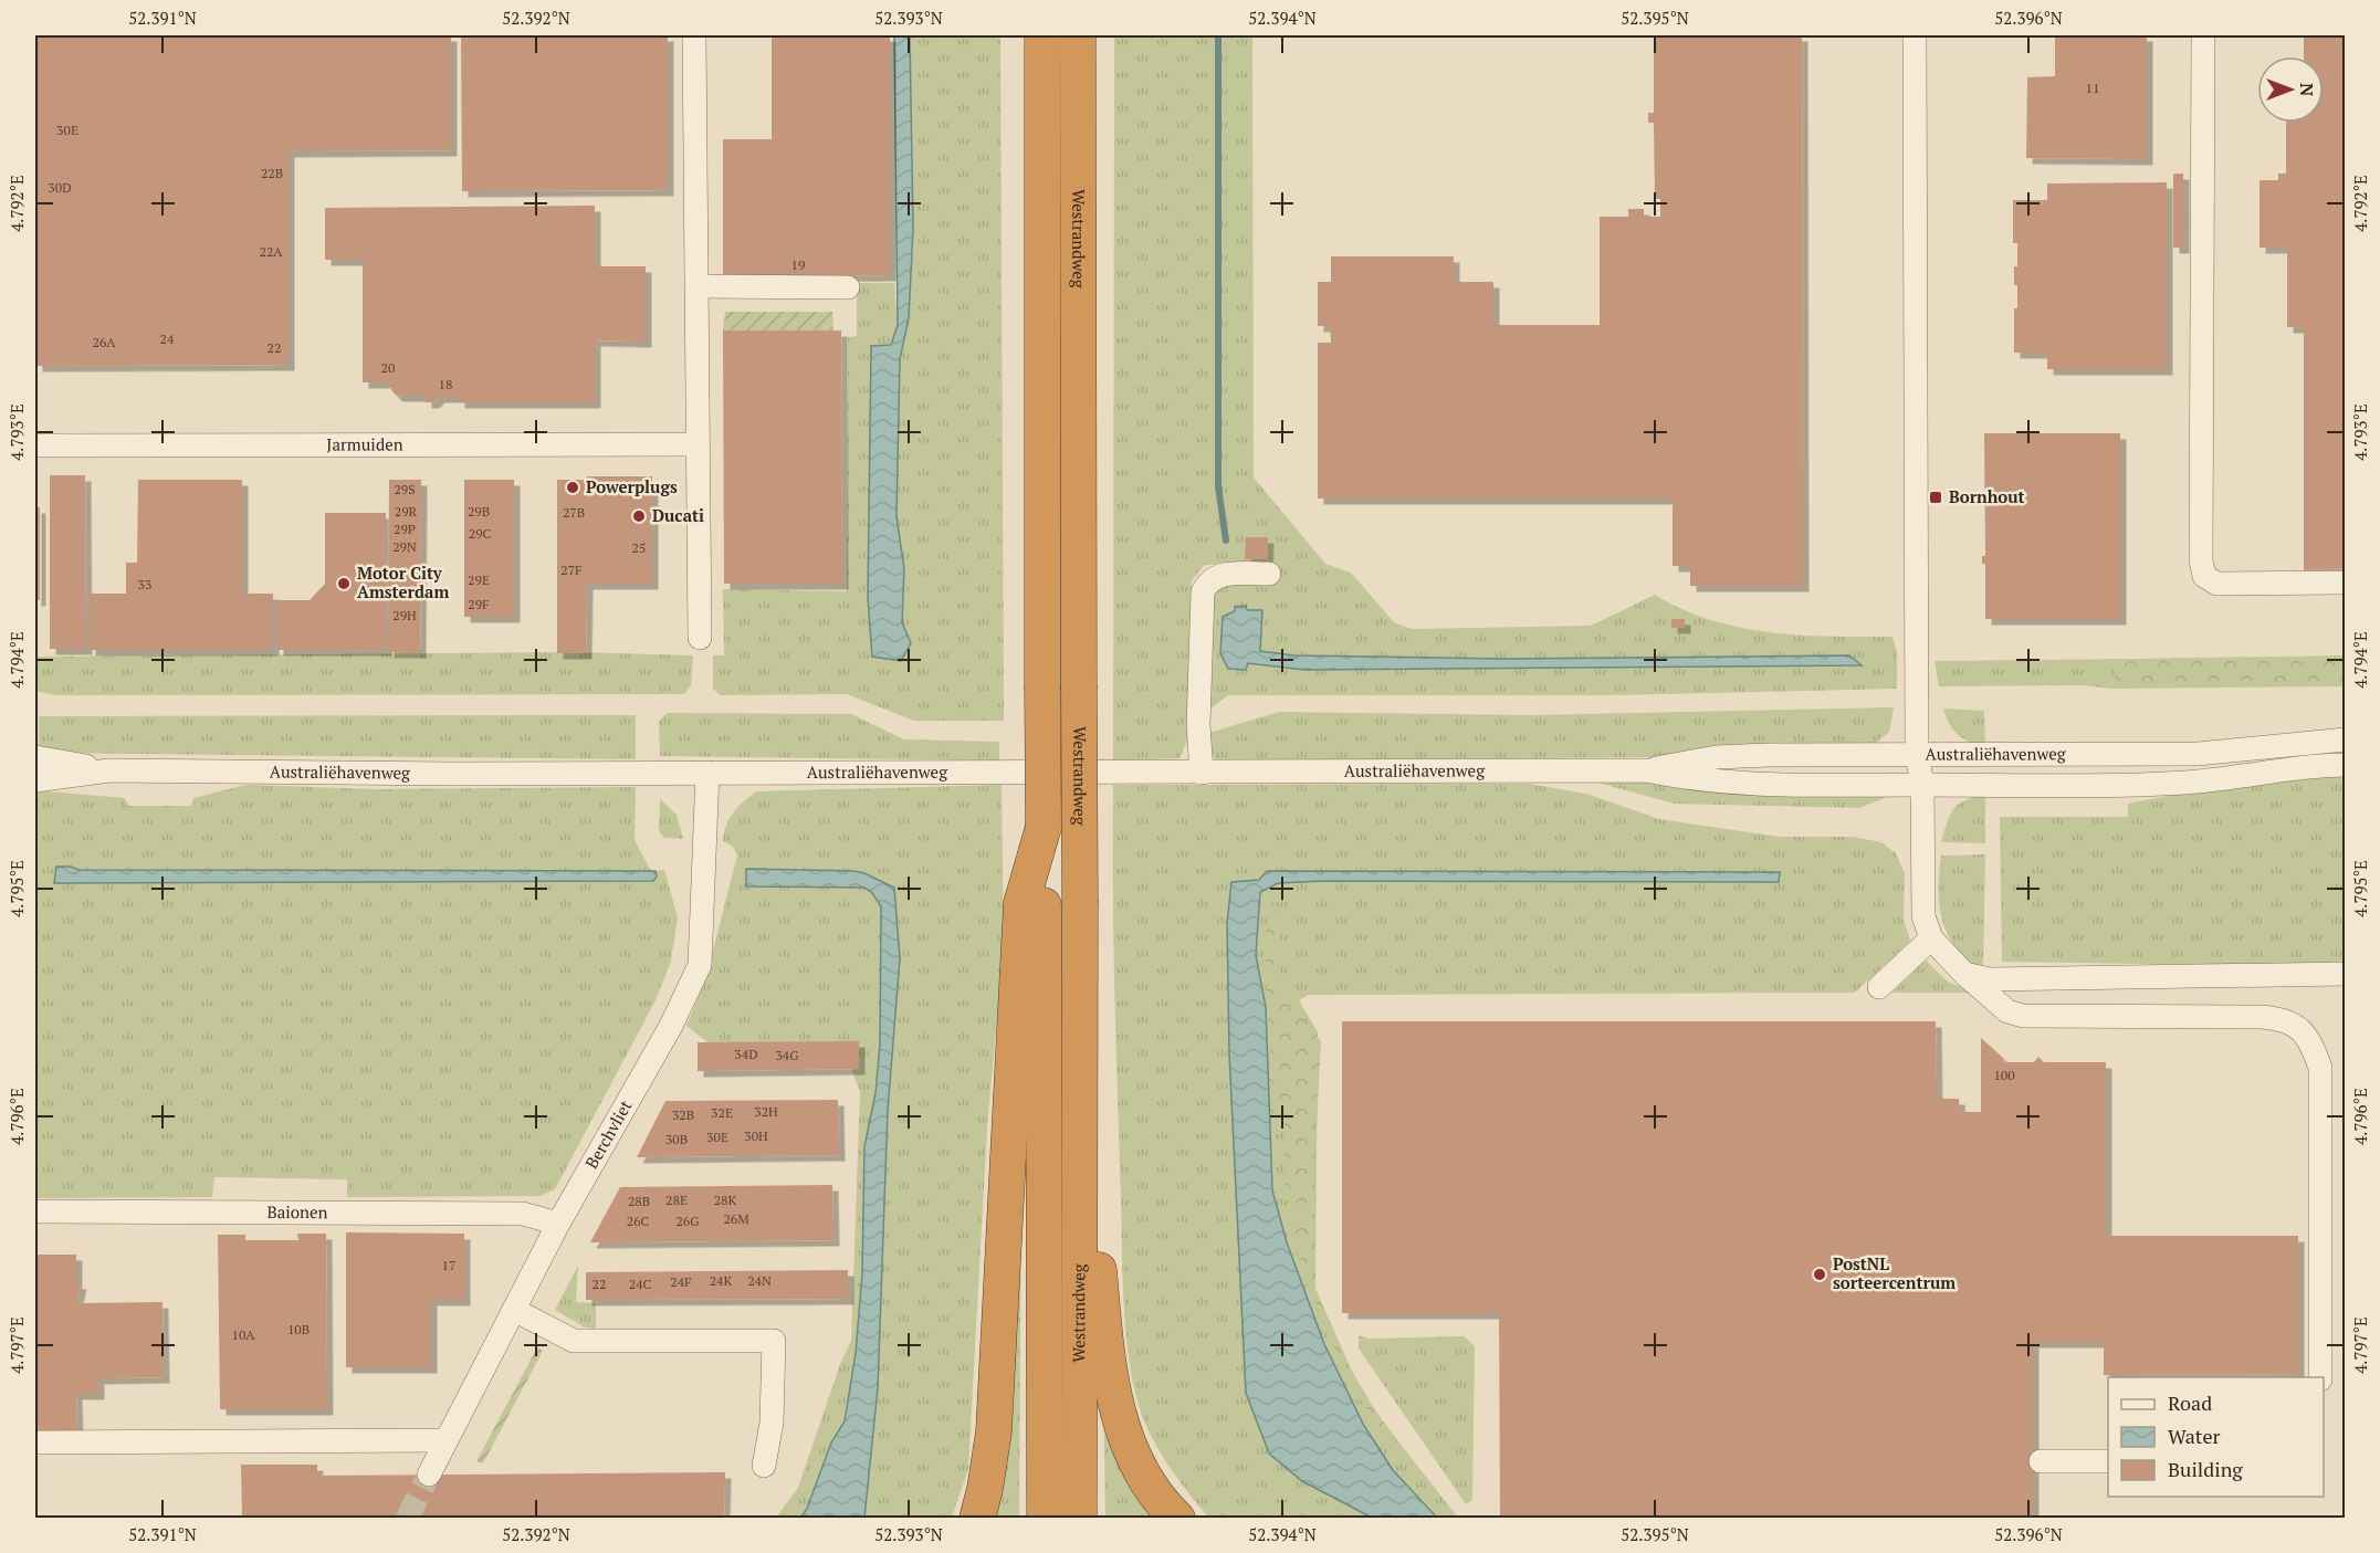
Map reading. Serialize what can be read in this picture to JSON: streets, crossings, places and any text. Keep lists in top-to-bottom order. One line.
{"streets":{"highway":["Westrandweg"],"street":["Jarmuiden","Australiëhavenweg","Berchvliet","Baionen"]},"crossings":[["Australiëhavenweg","Berchvliet"],["Berchvliet","Baionen"]],"places":{"other":["Powerplugs","Ducati","Motor City Amsterdam","PostNL sorteercentrum"],"transit":["Bornhout"]},"house_numbers":["11","30E","22B","30D","22A","19","24","26A","22","20","18","29S","29R","29B","27B","29P","29C","29N","25","27F","29E","33","29F","29H","34D","34G","100","32H","32E","32B","30H","30E","30B","28E","28K","28B","26M","26C","26G","17","24K","24N","24F","22","24C","10B","10A"],"legend":["Road","Water","Building"],"north":"right","coordinates":["52.391°N","52.392°N","52.393°N","52.394°N","52.395°N","52.396°N","4.792°E","4.793°E","4.794°E","4.795°E","4.796°E","4.797°E"]}
